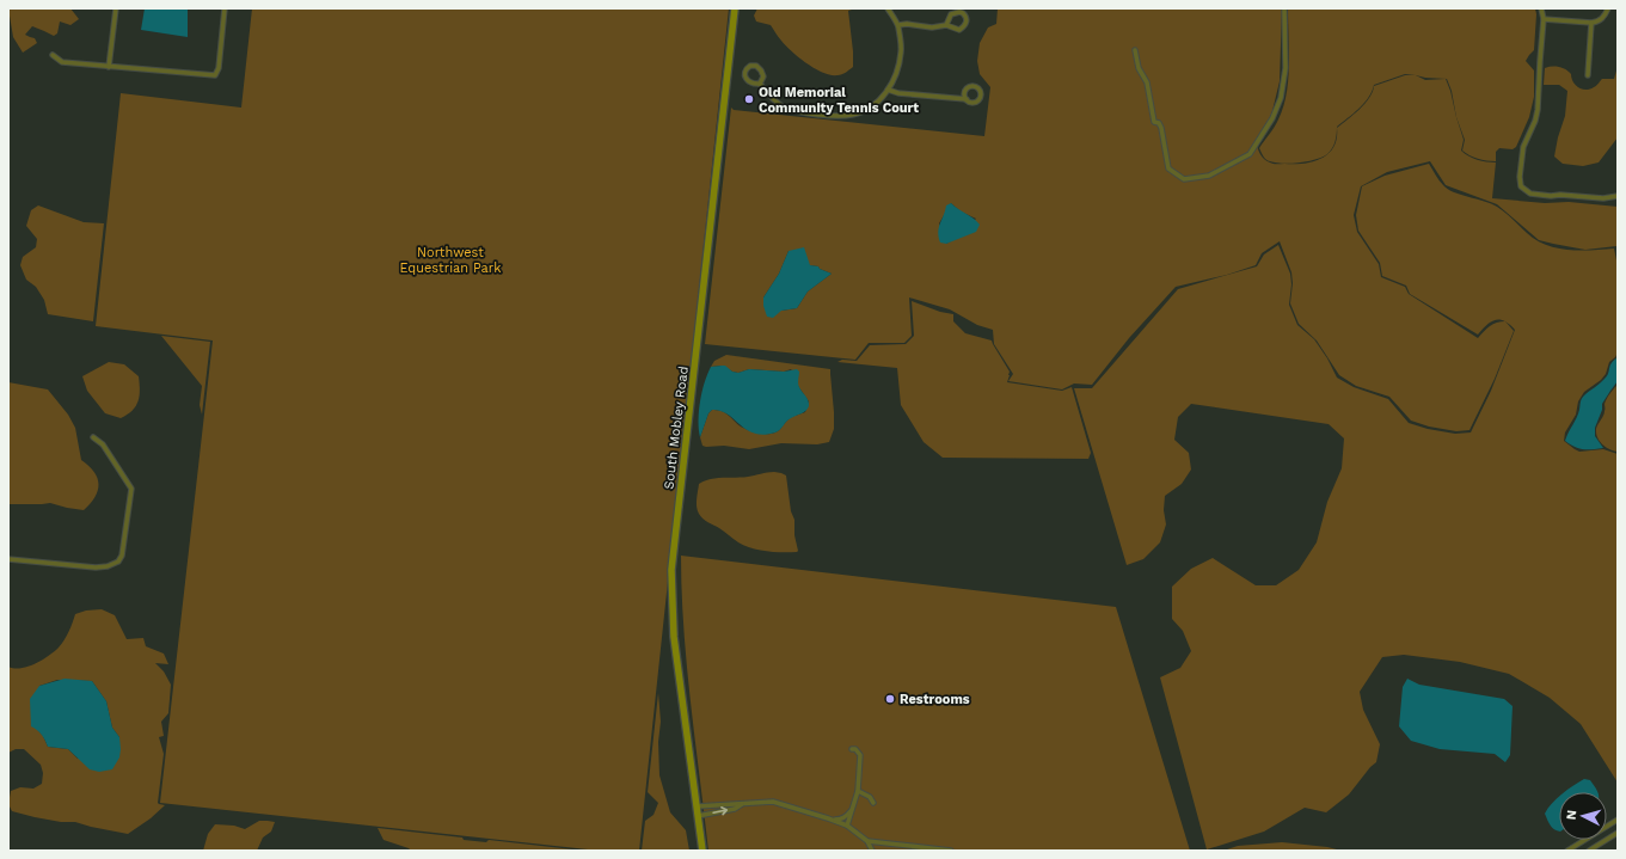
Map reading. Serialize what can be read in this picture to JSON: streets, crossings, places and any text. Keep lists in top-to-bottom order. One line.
{"streets":{"street":["South Mobley Road"]},"parks":["Northwest Equestrian Park"],"places":["Old Memorial Community Tennis Court","Restrooms"],"north":"left"}
